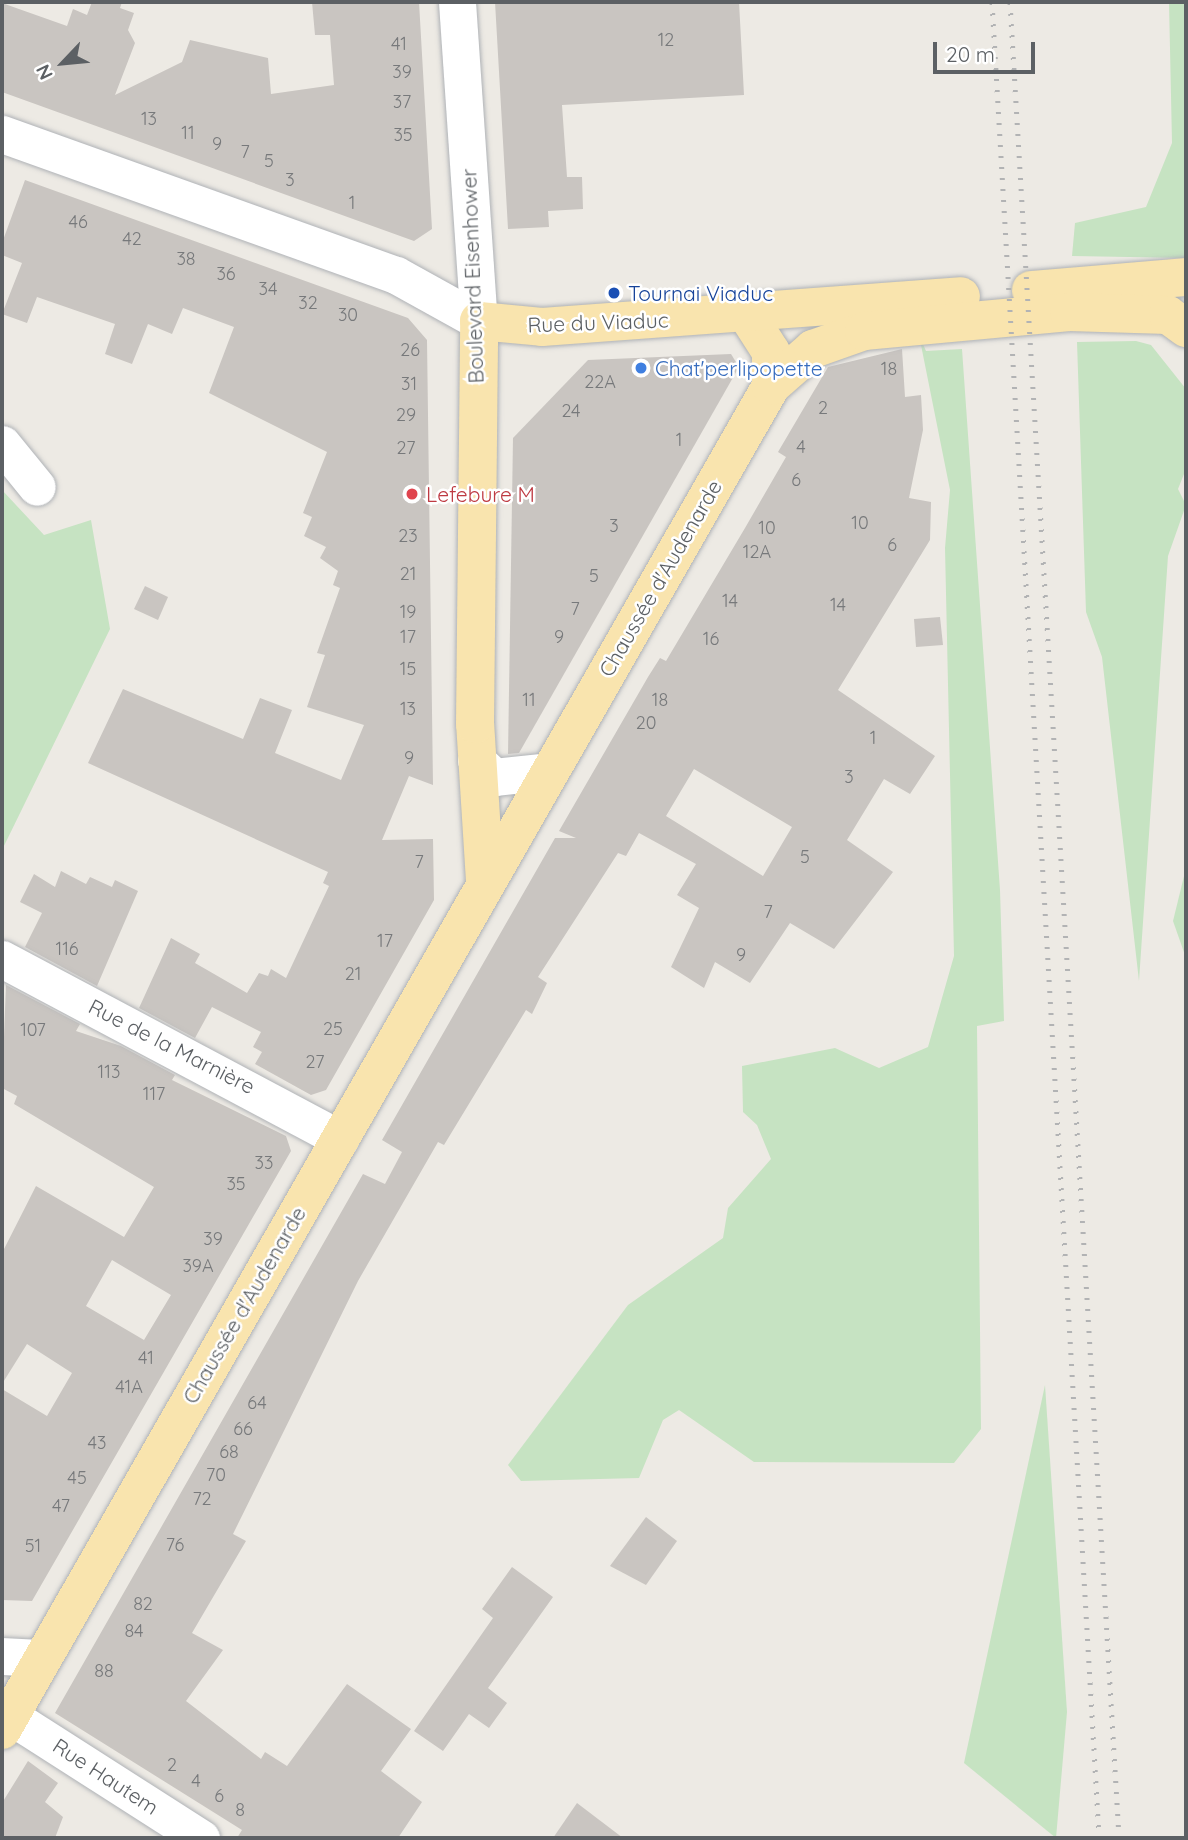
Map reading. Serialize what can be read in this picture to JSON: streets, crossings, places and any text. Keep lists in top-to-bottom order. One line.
{"streets":{"main road":["Boulevard Eisenhower","Rue du Viaduc","Chaussée d'Audenarde"],"street":["Rue de la Marnière","Rue Hautem"]},"crossings":[["Boulevard Eisenhower","Rue du Viaduc"],["Chaussée d'Audenarde","Rue de la Marnière"],["Chaussée d'Audenarde","Rue Hautem"]],"places":["Tournai Viaduc","Chat'perlipopette","Lefebure M"],"house_numbers":["12","41","39","37","13","11","35","9","7","5","3","1","46","42","38","36","34","32","30","26","18","22A","31","2","24","29","1","4","27","6","10","3","10","23","6","12A","21","5","14","14","7","19","17","9","16","15","11","18","13","20","1","9","3","5","7","7","17","116","9","21","25","107","27","113","117","33","35","39","39A","41","41A","64","66","43","68","70","45","72","47","76","51","82","84","88","2","4","6","8"],"scale_bar":"20 m","north":"bottom left"}
